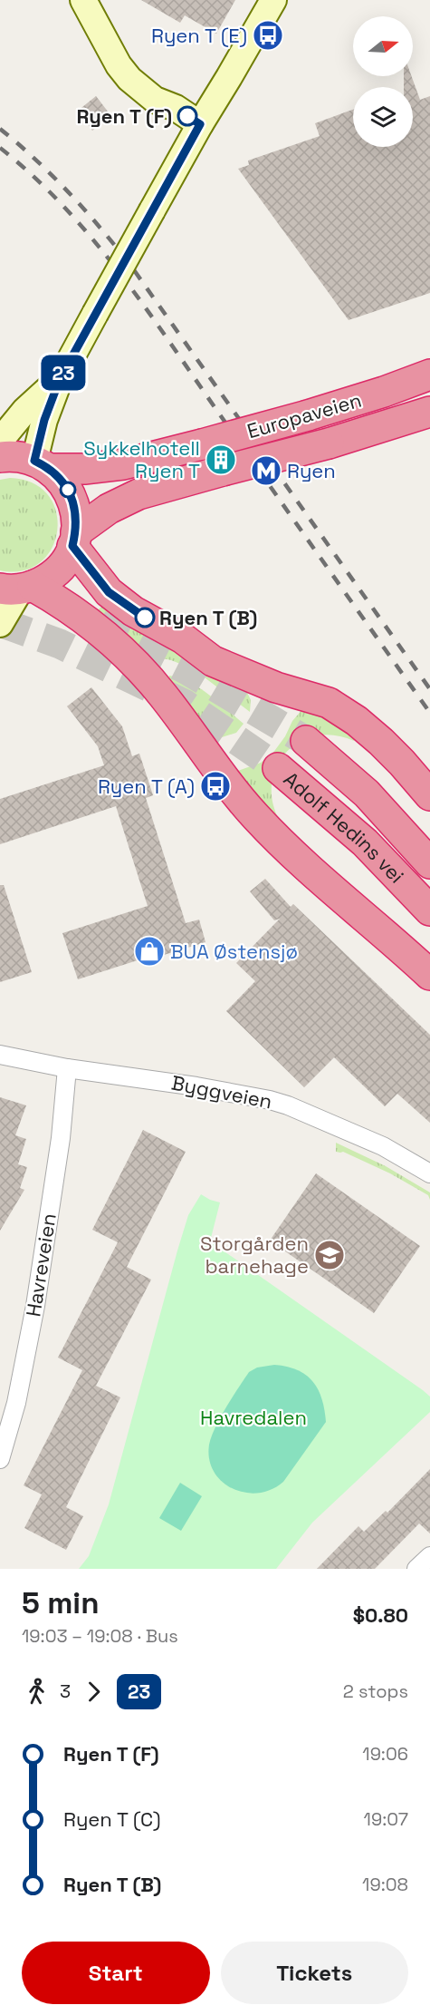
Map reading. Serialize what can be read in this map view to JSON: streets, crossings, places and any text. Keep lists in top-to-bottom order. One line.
{"streets":{"highway":["Europaveien","Adolf Hedins vei"],"street":["Byggveien","Havreveien"]},"crossings":[["Byggveien","Havreveien"]],"parks":["Havredalen"],"places":{"bus stop":["Ryen T (E)","Ryen T (A)"],"other":["Ryen T (F)","Ryen T (B)"],"building":["Sykkelhotell Ryen T"],"metro station":["Ryen"],"shop":["BUA Østensjø"],"school or university":["Storgården barnehage"]},"lines":["bus line 23"],"north":"right","page":{"on_map":"23","heading":["5 min","19:03 – 19:08 · Bus","$0.80"],"legs":["3","23","2 stops"],"list":[{"name":"Ryen T (F)","value":"19:06"},{"name":"Ryen T (C)","value":"19:07"},{"name":"Ryen T (B)","value":"19:08"}],"buttons":["Start","Tickets"]}}
